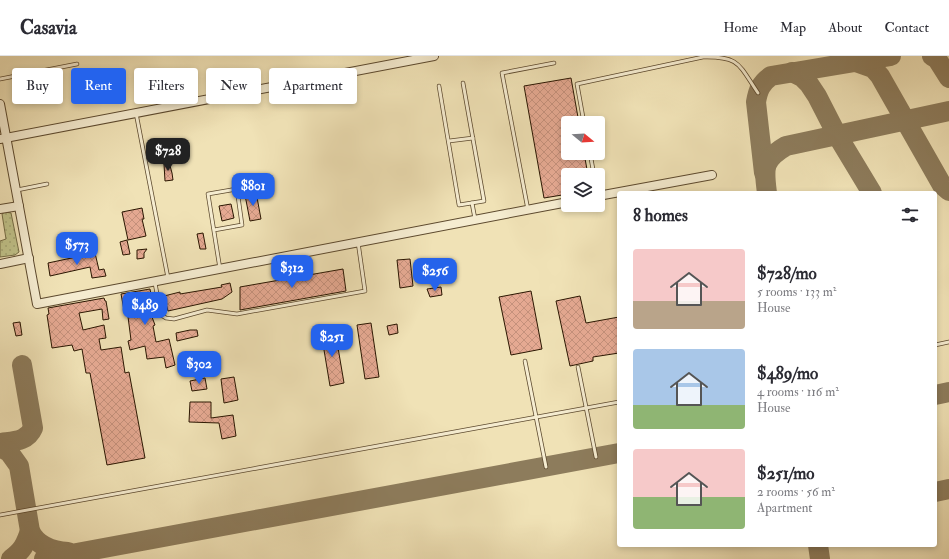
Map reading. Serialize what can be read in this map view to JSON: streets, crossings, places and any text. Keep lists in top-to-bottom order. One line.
{"north":"right","page":{"header":"Casavia","nav":["Home","Map","About","Contact"],"chip":["Buy","Rent","Filters","New","Apartment"],"price":["$728","$801","$573","$312","$256","$489","$251","$302"],"heading":"8 homes","list":[{"name":"$728/mo","note":"5 rooms · 133 m² · House"},{"name":"$489/mo","note":"4 rooms · 116 m² · House"},{"name":"$251/mo","note":"2 rooms · 56 m² · Apartment"}]}}
